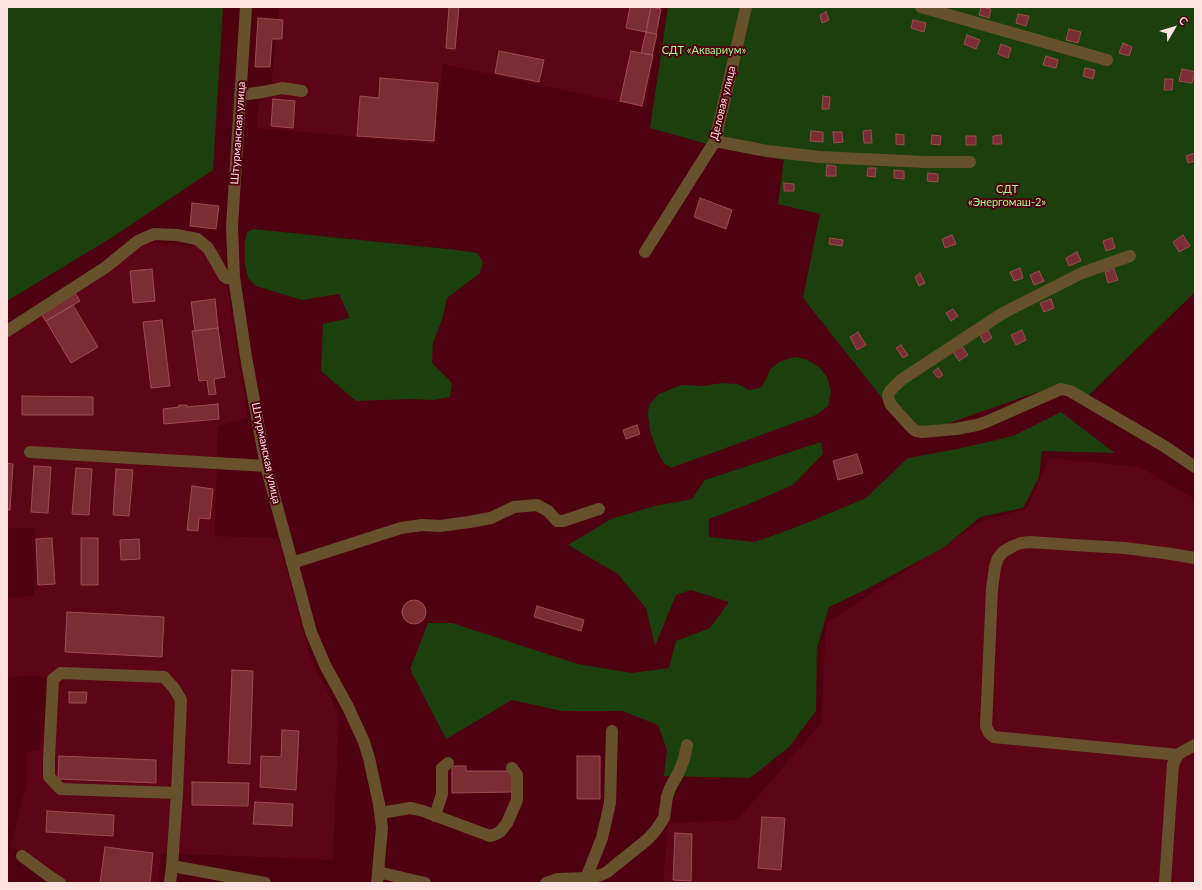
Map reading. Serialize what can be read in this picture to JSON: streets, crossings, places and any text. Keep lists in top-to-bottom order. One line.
{"streets":{"street":["Деловая улица","Штурманская улица"]},"parks":["СДТ «Аквариум»","СДТ «Энергомаш-2»"],"north":"top right"}
